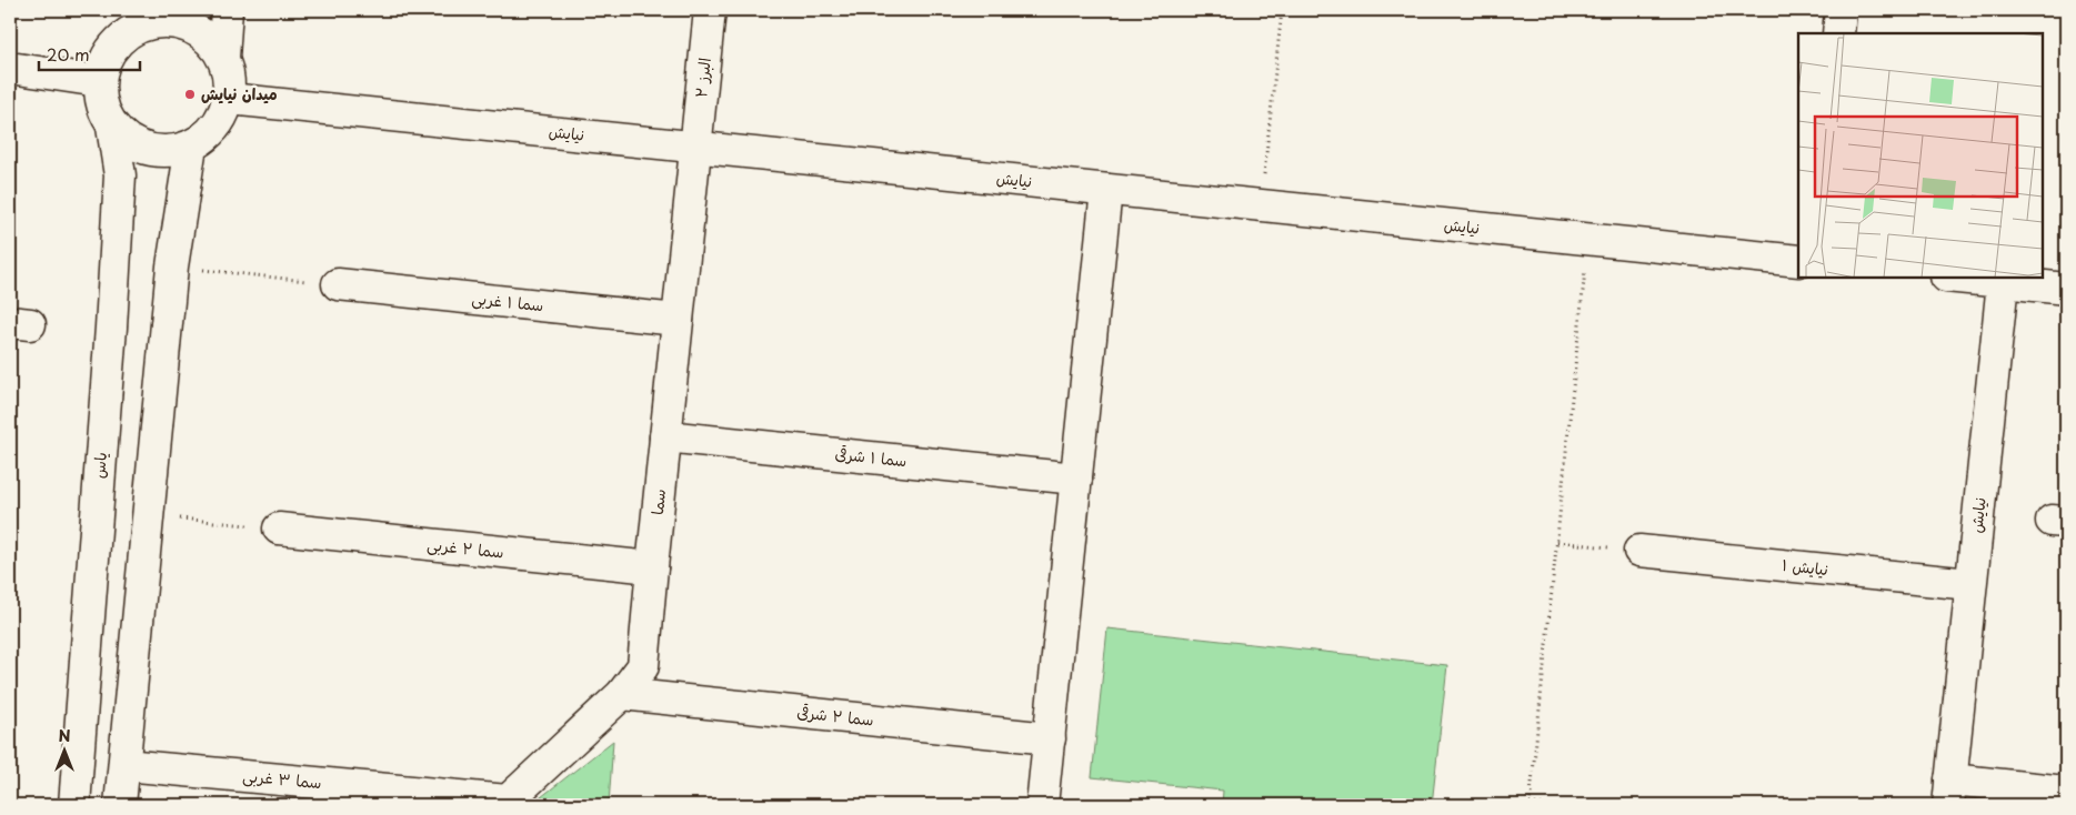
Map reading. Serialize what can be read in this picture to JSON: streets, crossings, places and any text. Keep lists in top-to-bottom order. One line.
{"streets":{"street":["البرز ۲","نیایش","سما ۱ غربی","سما ۱ شرقی","یاس","سما","سما ۲ غربی","نیایش ۱","سما ۲ شرقی","سما ۳ غربی"]},"crossings":[["البرز ۲","نیایش"],["البرز ۲","سما"],["نیایش","یاس"],["نیایش","سما"],["نیایش","نیایش ۱"],["سما ۱ غربی","سما"],["سما ۱ شرقی","سما"],["سما","سما ۲ غربی"],["سما","سما ۲ شرقی"],["سما","سما ۳ غربی"]],"places":["میدان نیایش"],"scale_bar":"20 m","north":"top"}
